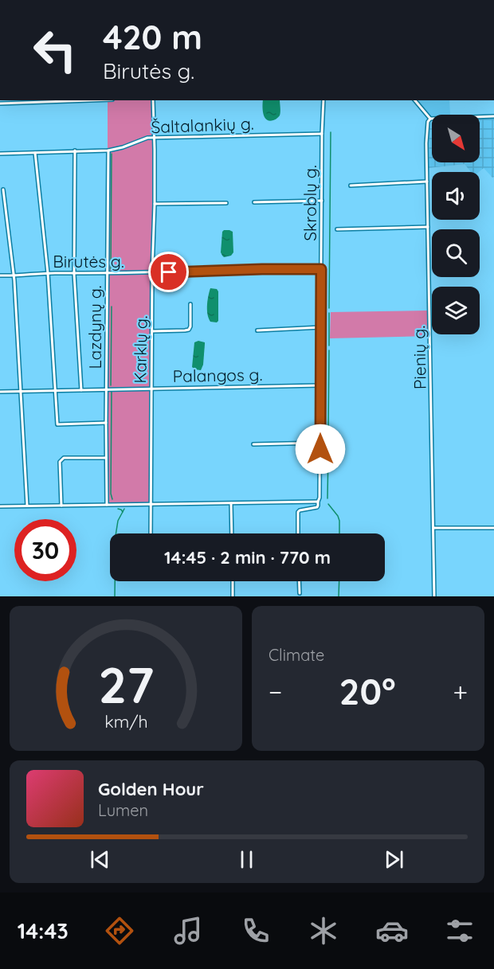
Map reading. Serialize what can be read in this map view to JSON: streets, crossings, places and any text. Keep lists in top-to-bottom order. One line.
{"streets":{"street":["Šaltalankių g.","Skroblų g.","Birutės g.","Lazdynų g.","Karklų g.","Pienių g.","Palangos g."]},"crossings":[["Šaltalankių g.","Skroblų g."],["Šaltalankių g.","Lazdynų g."],["Šaltalankių g.","Karklų g."],["Skroblų g.","Birutės g."],["Skroblų g.","Palangos g."],["Birutės g.","Lazdynų g."],["Birutės g.","Karklų g."],["Lazdynų g.","Palangos g."],["Karklų g.","Palangos g."]],"north":"bottom right","page":{"turn":["420 m","Birutės g."],"limit":"30","trip":"14:45 · 2 min · 770 m","tile":"Climate","heat":["−","20°","+"],"song":["Golden Hour","Lumen"],"tabs":"14:43","gauge":["27","km/h"]}}
